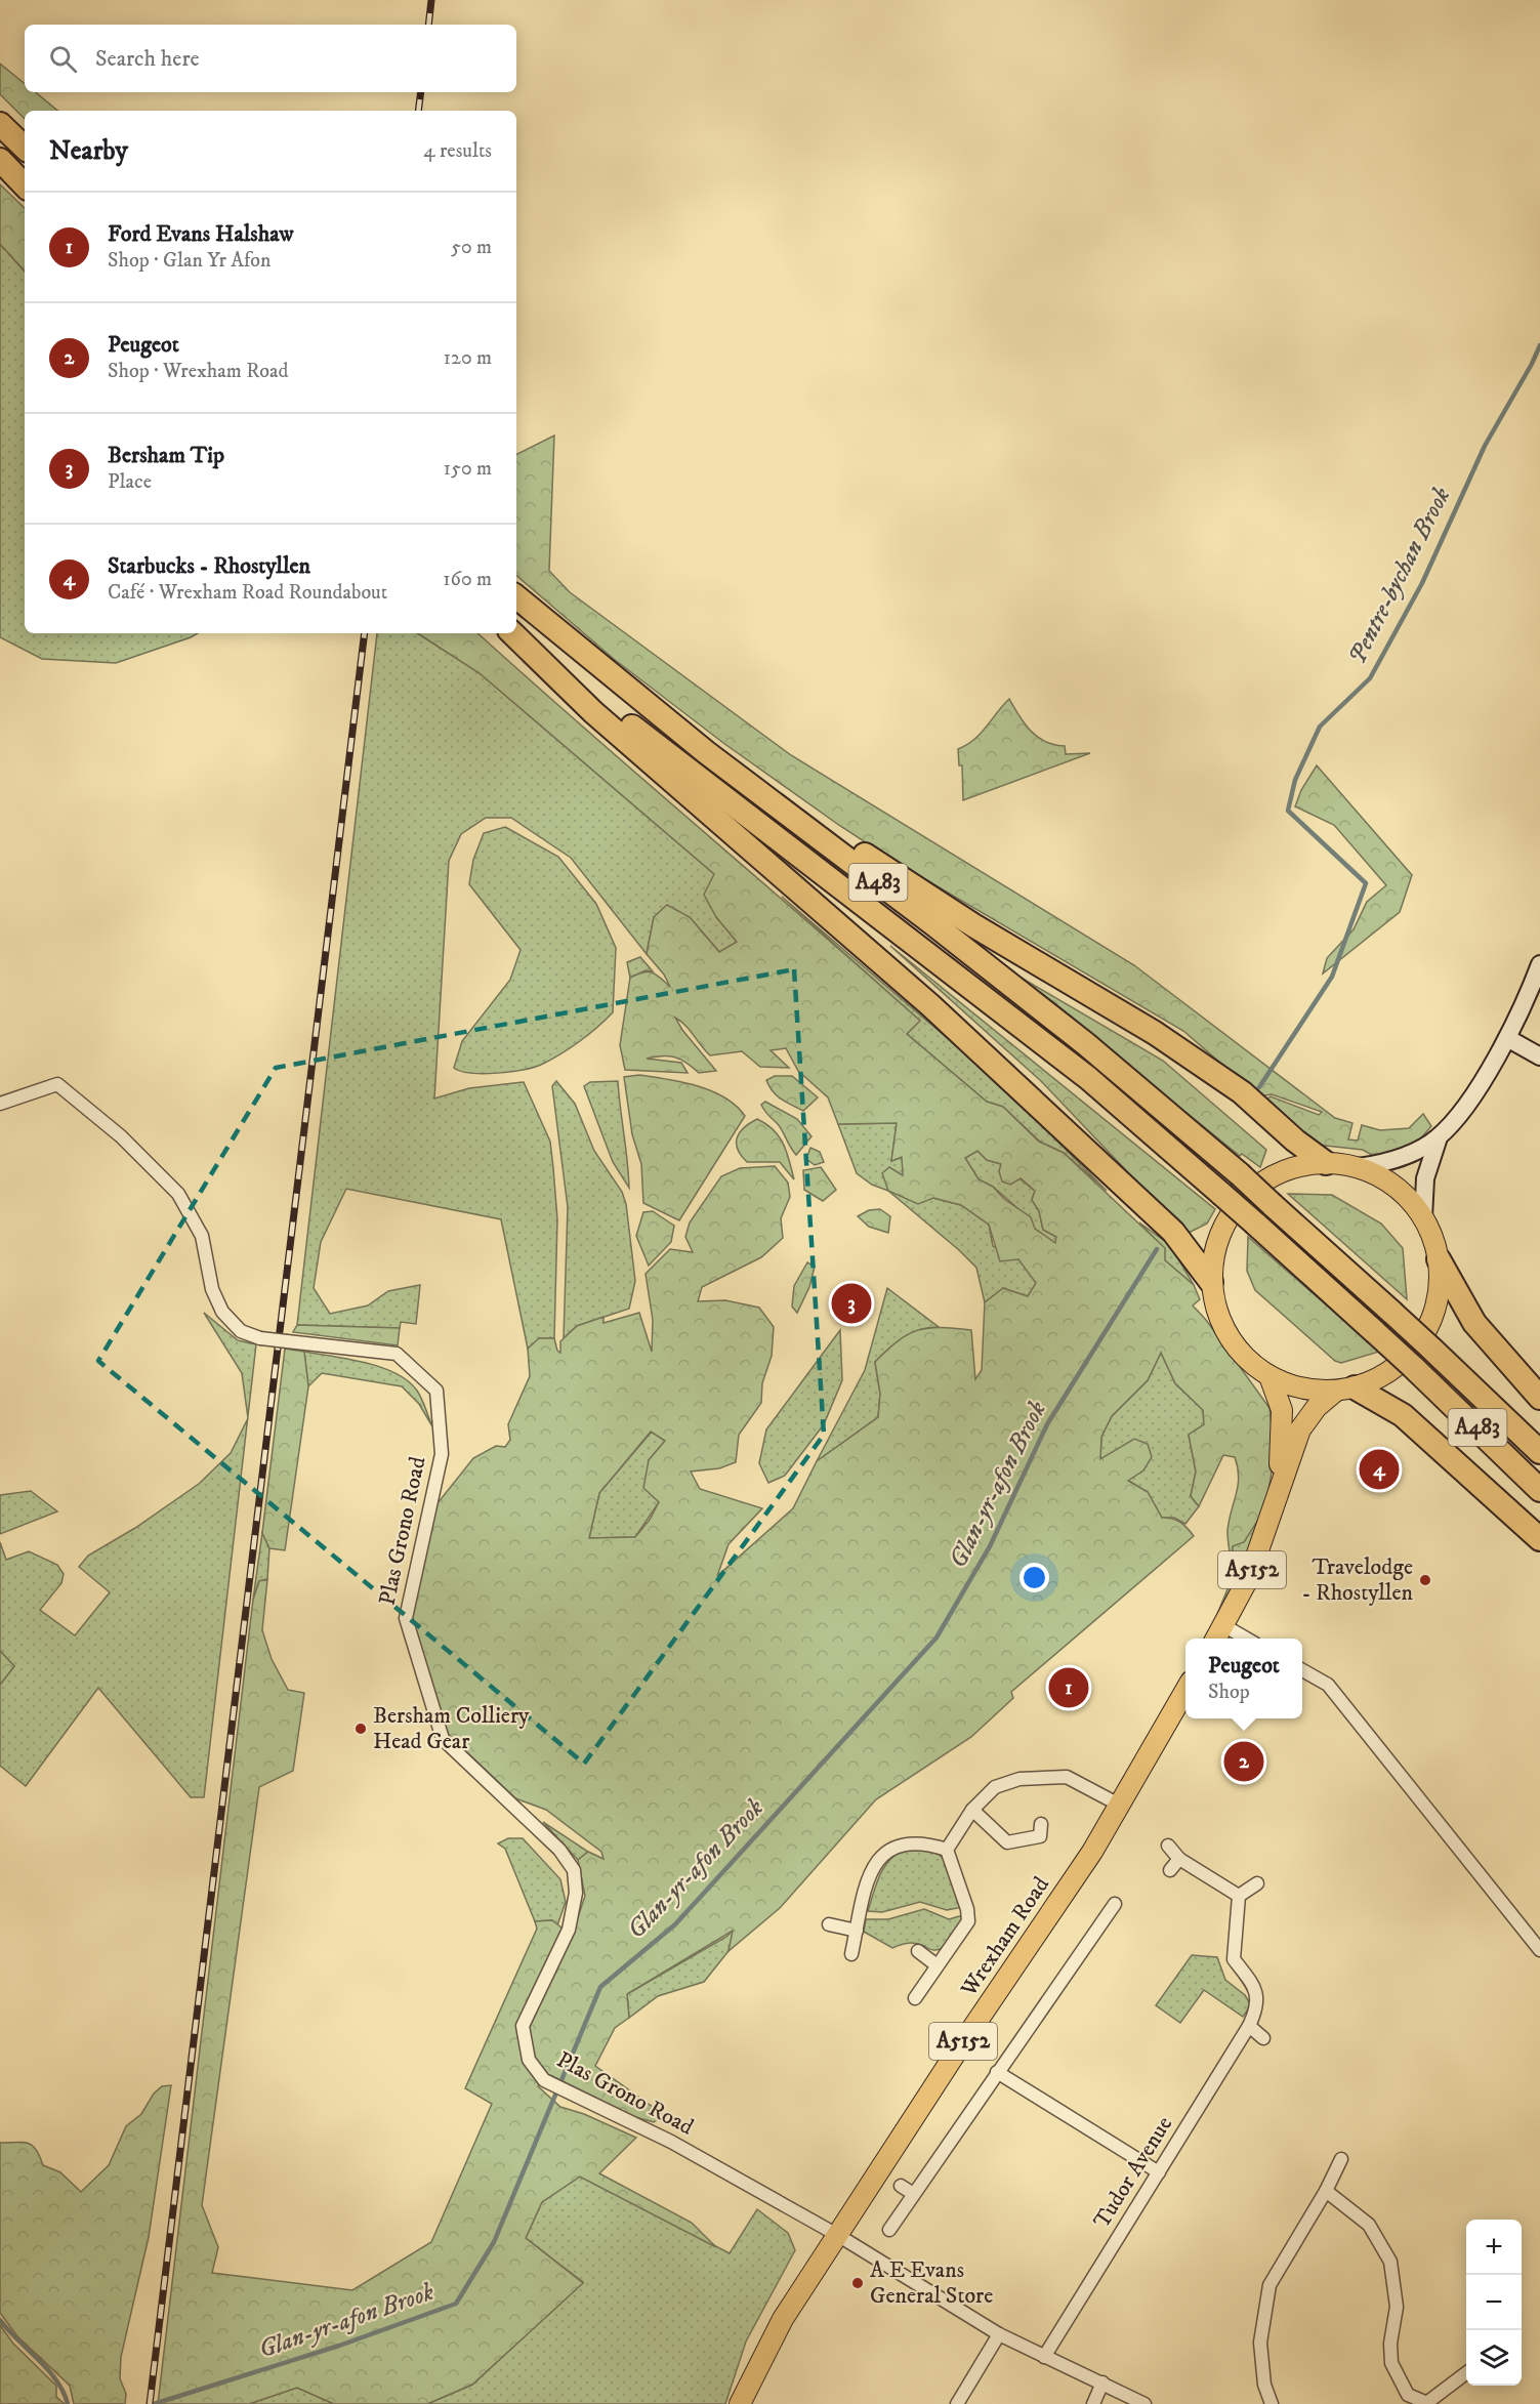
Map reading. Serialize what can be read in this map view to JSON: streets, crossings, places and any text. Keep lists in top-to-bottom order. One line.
{"streets":{"highway":["A483"],"main road":["A5152","Wrexham Road"],"street":["Plas Grono Road","Tudor Avenue"]},"crossings":[["Plas Grono Road","Wrexham Road"],["Plas Grono Road","Tudor Avenue"]],"water":["Pentre-bychan Brook","Glan-yr-afon Brook"],"places":["Travelodge - Rhostyllen","Bersham Colliery Head Gear","A E Evans General Store"],"page":{"search":"Search here","heading":["Nearby","4 results"],"list":[{"mark":"1","name":"Ford Evans Halshaw","note":"Shop · Glan Yr Afon","value":"50 m"},{"mark":"2","name":"Peugeot","note":"Shop · Wrexham Road","value":"120 m"},{"mark":"3","name":"Bersham Tip","note":"Place","value":"150 m"},{"mark":"4","name":"Starbucks - Rhostyllen","note":"Café · Wrexham Road Roundabout","value":"160 m"}],"pins":["3","4","1","2"],"popup":["Peugeot","Shop"],"map_buttons":["+","−"]}}
